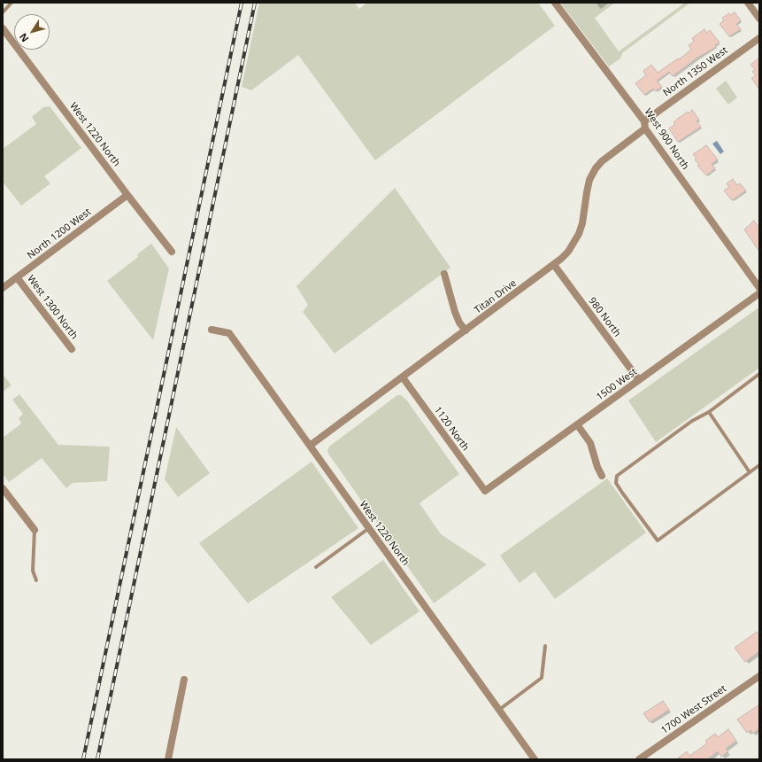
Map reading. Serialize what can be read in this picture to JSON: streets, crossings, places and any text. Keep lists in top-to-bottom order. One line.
{"streets":{"street":["North 1350 West","West 1220 North","West 900 North","North 1200 West","Titan Drive","West 1300 North","980 North","1500 West","1120 North","1700 West Street"]},"crossings":[["North 1350 West","West 900 North"],["North 1350 West","Titan Drive"],["West 1220 North","North 1200 West"],["West 1220 North","Titan Drive"],["West 900 North","Titan Drive"],["North 1200 West","West 1300 North"],["Titan Drive","980 North"],["Titan Drive","1120 North"],["980 North","1500 West"],["1500 West","1120 North"]],"north":"bottom left"}
